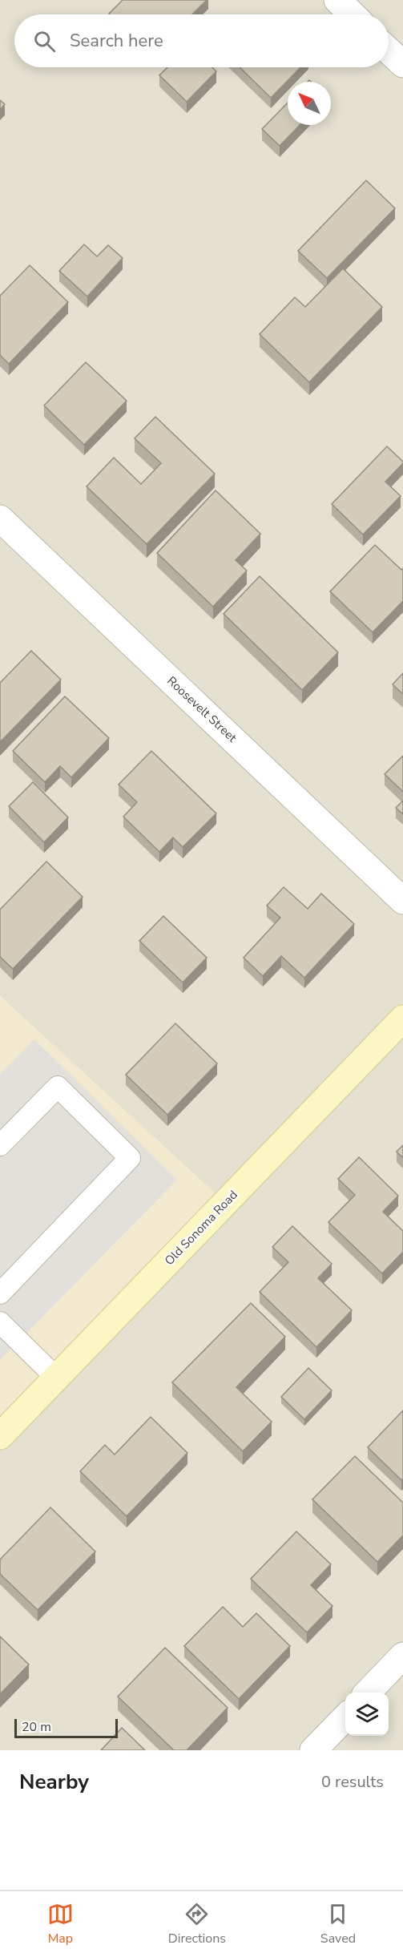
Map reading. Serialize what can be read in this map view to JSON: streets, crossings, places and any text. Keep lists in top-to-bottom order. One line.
{"streets":{"main road":["Old Sonoma Road"],"street":["Roosevelt Street"]},"scale_bar":"20 m","north":"top left","page":{"search":"Search here","scale":"20 m","heading":["Nearby","0 results"],"nav":["Map","Directions","Saved"]}}
